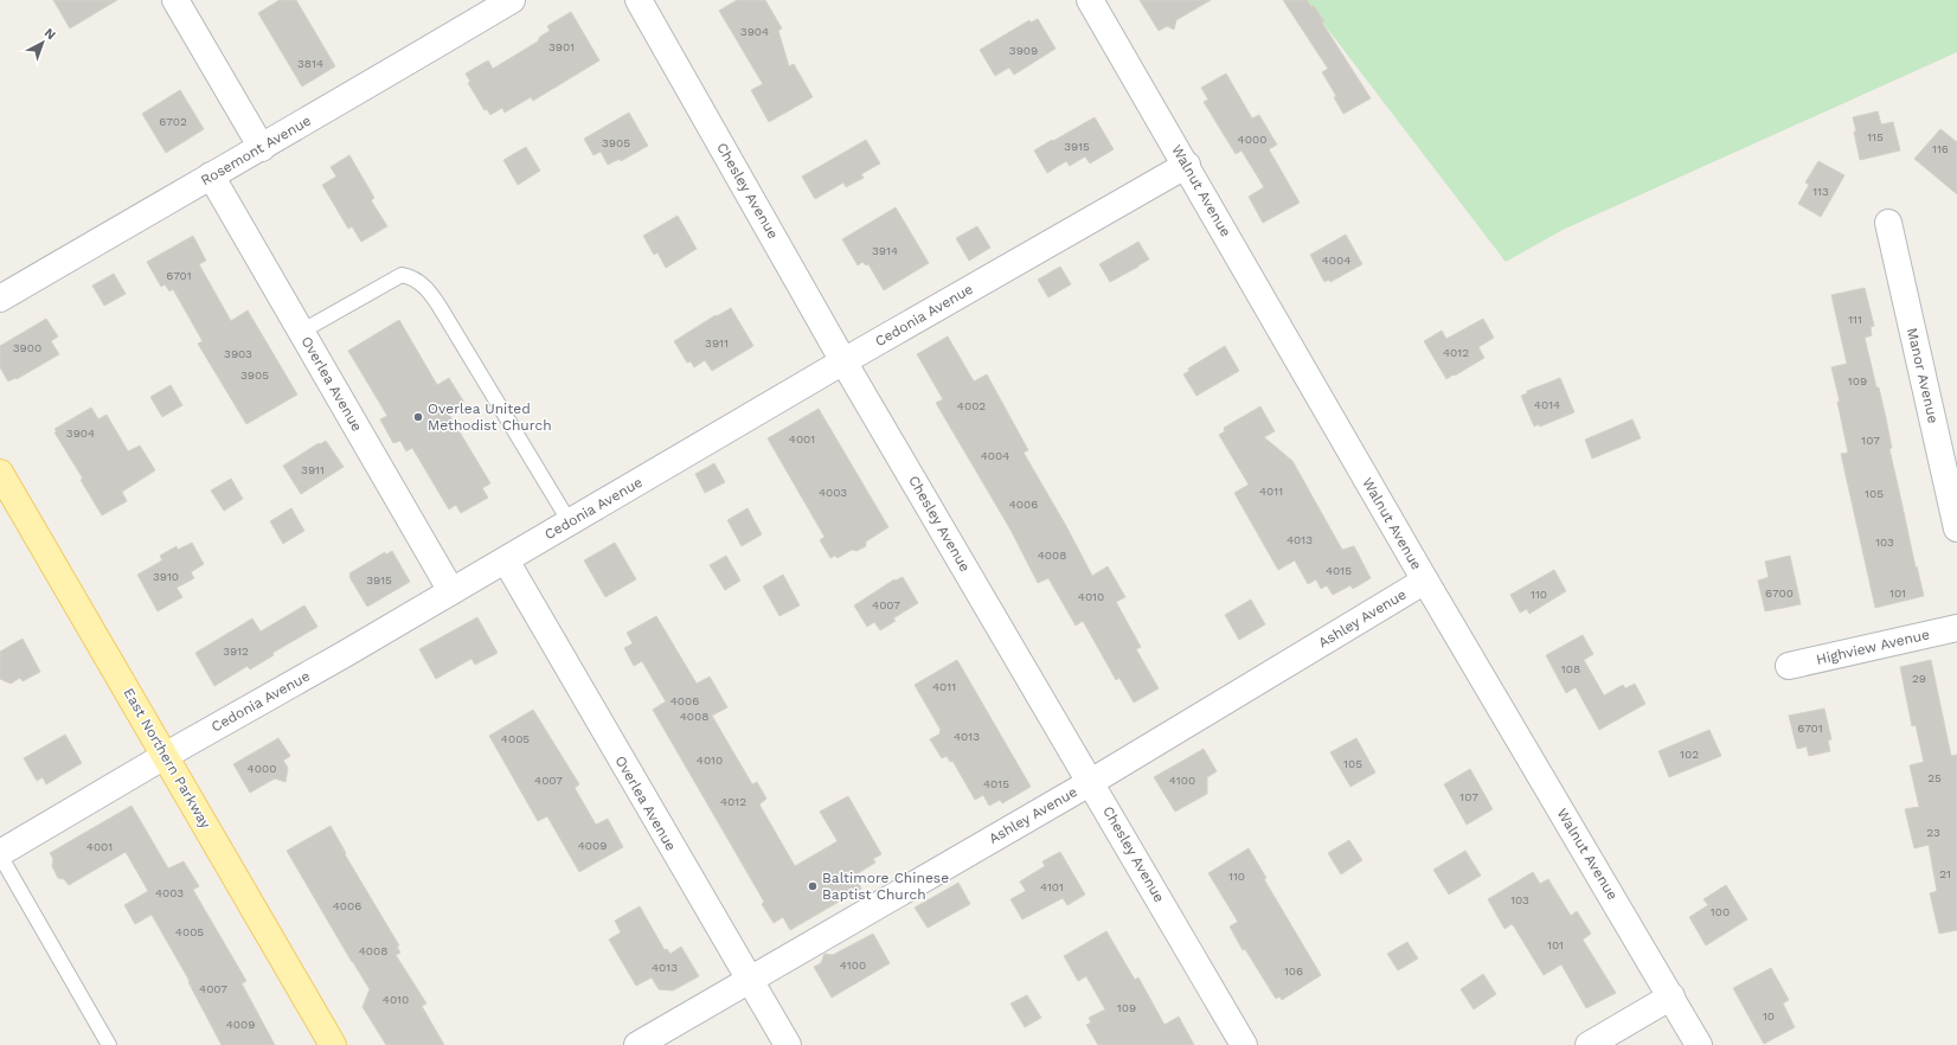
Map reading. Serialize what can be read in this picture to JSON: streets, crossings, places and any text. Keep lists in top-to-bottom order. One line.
{"streets":{"main road":["East Northern Parkway"],"street":["Rosemont Avenue","Chesley Avenue","Walnut Avenue","Cedonia Avenue","Manor Avenue","Overlea Avenue","Ashley Avenue","Highview Avenue"]},"crossings":[["Rosemont Avenue","Overlea Avenue"],["Chesley Avenue","Cedonia Avenue"],["Chesley Avenue","Ashley Avenue"],["Walnut Avenue","Cedonia Avenue"],["Walnut Avenue","Ashley Avenue"],["Cedonia Avenue","Overlea Avenue"],["Cedonia Avenue","East Northern Parkway"],["Overlea Avenue","Ashley Avenue"]],"places":["Overlea United Methodist Church","Baltimore Chinese Baptist Church"],"house_numbers":["3904","3901","3909","3814","6702","115","4000","3905","3915","116","113","3914","4004","6701","111","3911","3900","4012","3903","3905","109","4014","4002","3904","4001","107","4004","3911","4011","4003","105","4006","4013","103","4008","4015","3910","3915","6700","101","110","4010","4007","3912","108","29","4011","4006","4008","6701","4013","4005","102","4010","105","4000","25","4007","4100","4015","107","4012","23","4009","4001","21","110","4101","4003","103","4006","100","4005","101","4008","4100","4013","106","4007","4010","109","10","4009"],"north":"top right"}
